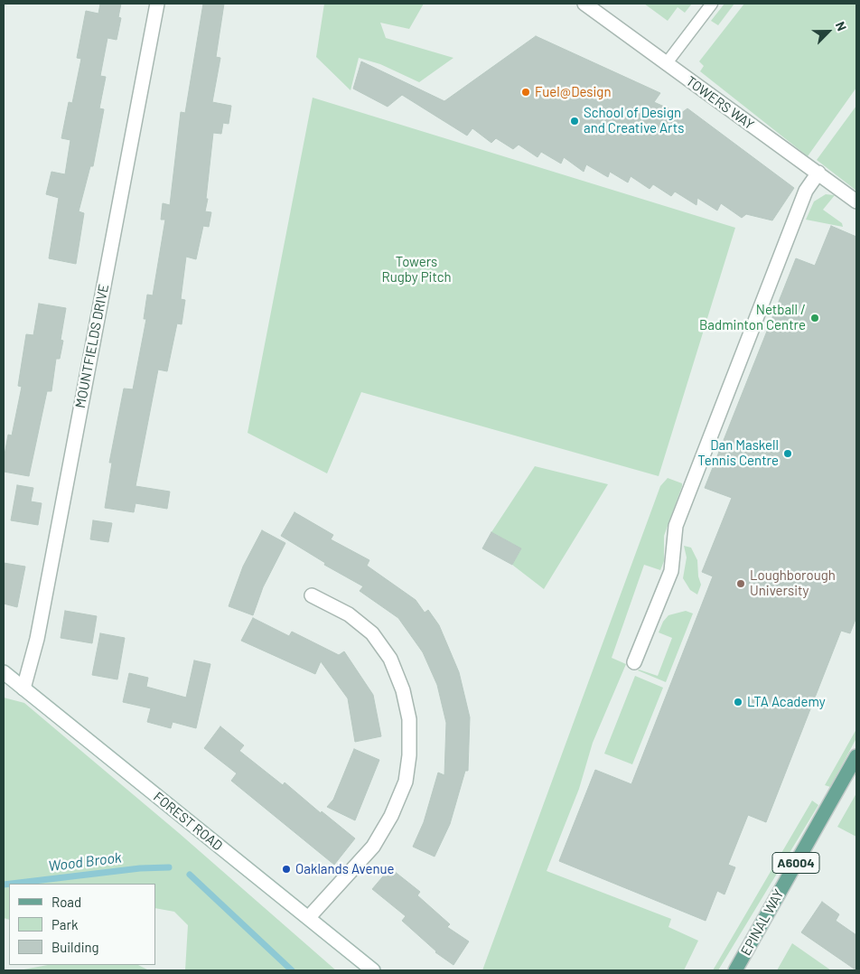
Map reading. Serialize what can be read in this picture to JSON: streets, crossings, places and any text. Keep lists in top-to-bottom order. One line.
{"streets":{"main road":["A6004","EPINAL WAY"],"street":["TOWERS WAY","MOUNTFIELDS DRIVE","FOREST ROAD"]},"crossings":[["MOUNTFIELDS DRIVE","FOREST ROAD"]],"water":["Wood Brook"],"parks":["Towers Rugby Pitch"],"places":["Fuel@Design","School of Design and Creative Arts","Netball / Badminton Centre","Dan Maskell Tennis Centre","Loughborough University","LTA Academy","Oaklands Avenue"],"legend":["Road","Park","Building"],"north":"top right"}
